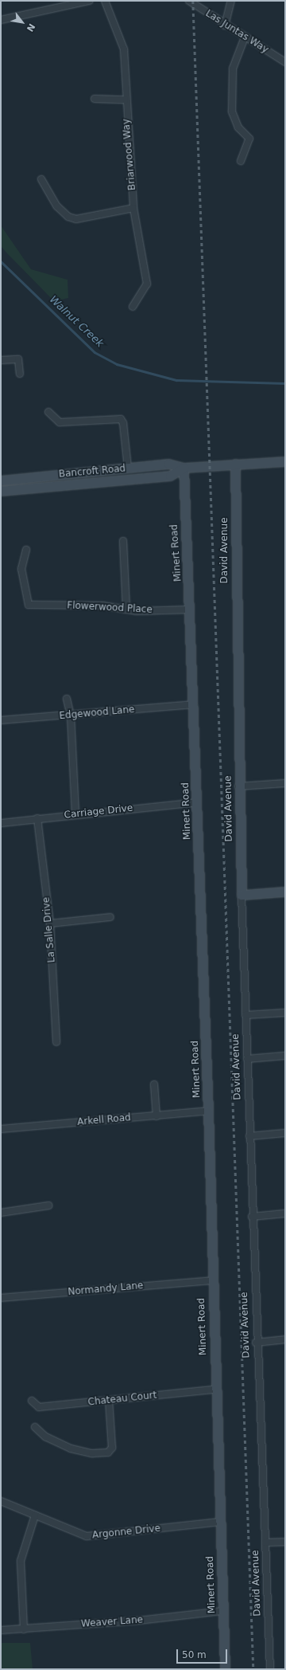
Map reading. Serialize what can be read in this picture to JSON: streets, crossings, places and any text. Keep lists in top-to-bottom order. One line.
{"streets":{"street":["Las Juntas Way","Briarwood Way","Bancroft Road","David Avenue","Minert Road","Flowerwood Place","Edgewood Lane","Carriage Drive","La Salle Drive","Arkell Road","Normandy Lane","Chateau Court","Argonne Drive","Weaver Lane"]},"crossings":[["Bancroft Road","David Avenue"],["Bancroft Road","Minert Road"],["Minert Road","Flowerwood Place"],["Minert Road","Edgewood Lane"],["Minert Road","Carriage Drive"],["Minert Road","Arkell Road"],["Minert Road","Normandy Lane"],["Minert Road","Chateau Court"],["Minert Road","Argonne Drive"],["Minert Road","Weaver Lane"],["Carriage Drive","La Salle Drive"]],"water":["Walnut Creek"],"scale_bar":"50 m","north":"bottom right"}
